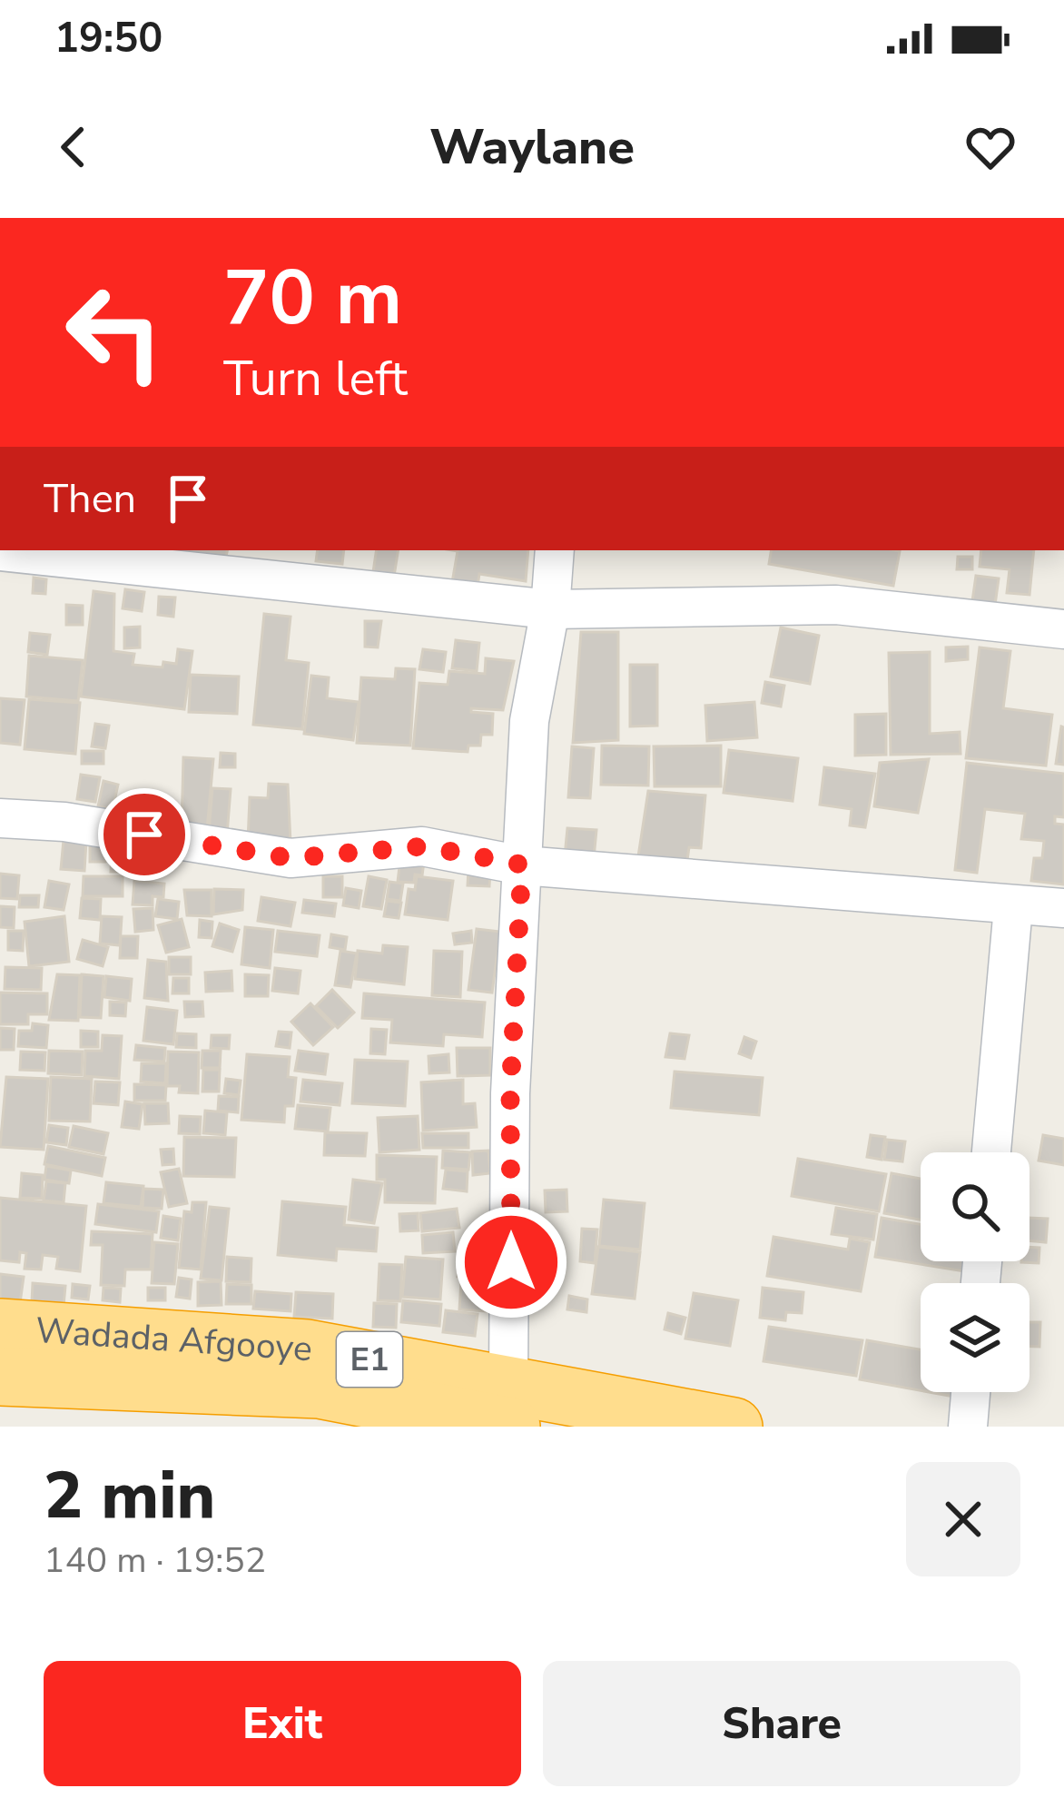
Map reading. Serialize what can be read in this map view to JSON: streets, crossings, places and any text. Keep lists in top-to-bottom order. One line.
{"streets":{"highway":["Wadada Afgooye","E1"]},"page":{"status":"19:50","header":"Waylane","turn":["70 m","Turn left"],"then":"Then","heading":["2 min","140 m · 19:52"],"buttons":["Exit","Share"]}}
